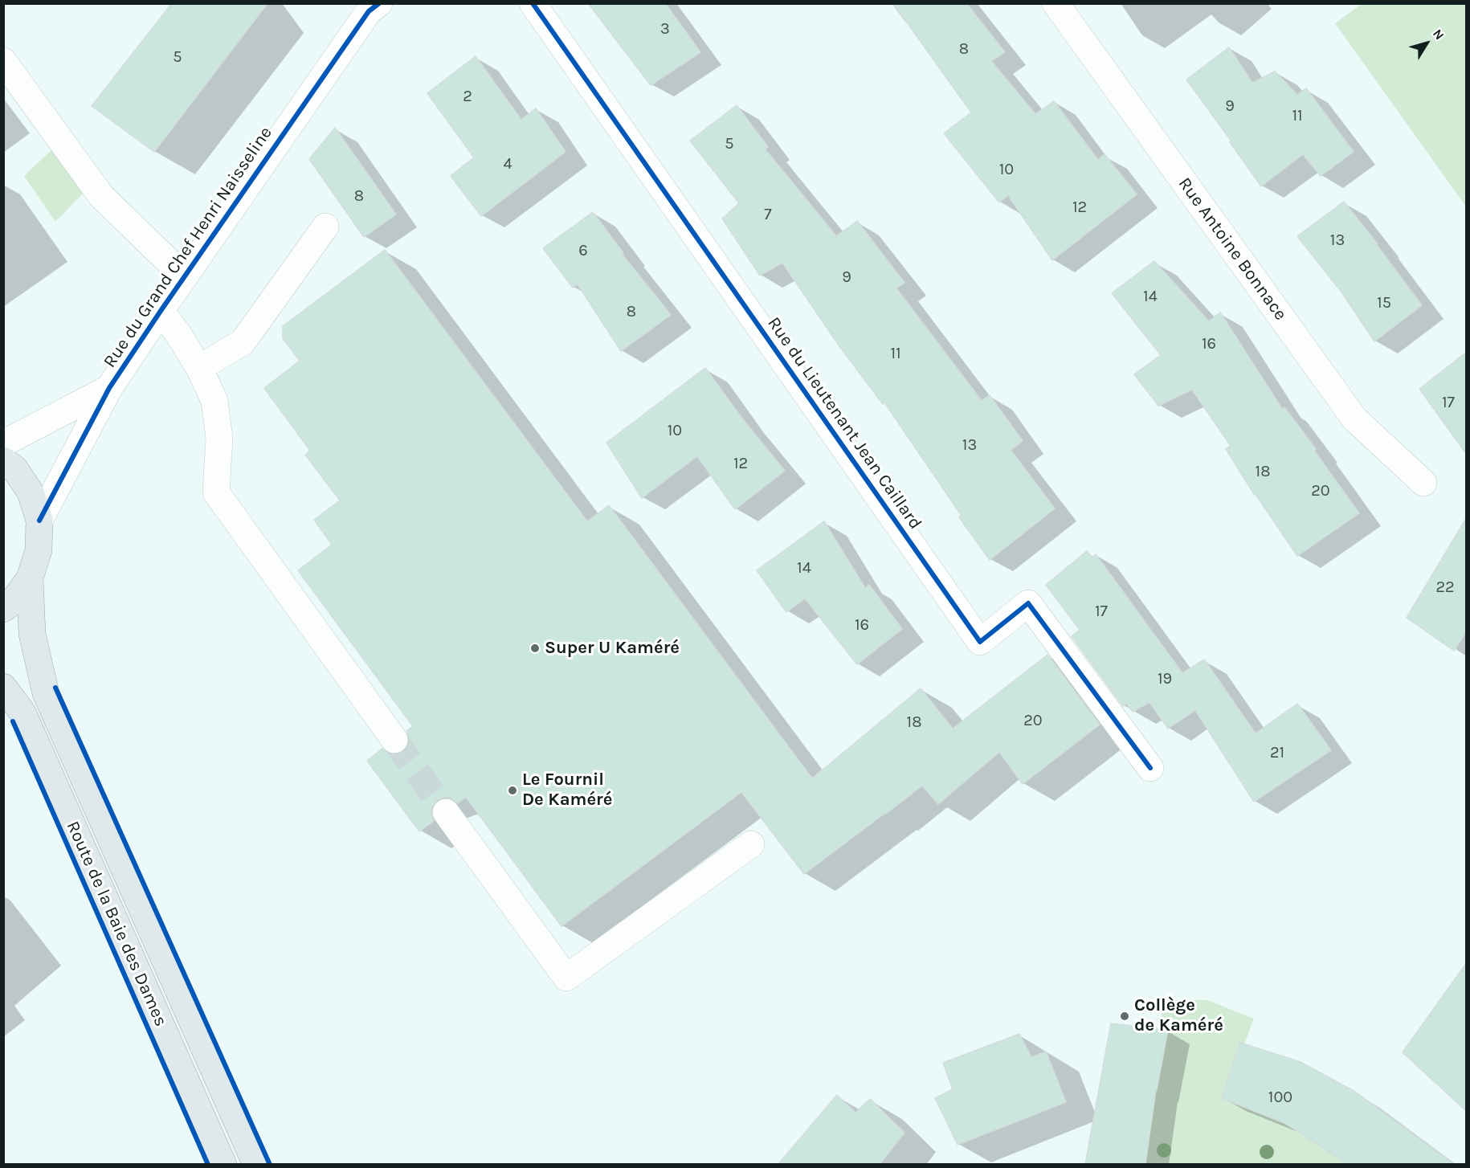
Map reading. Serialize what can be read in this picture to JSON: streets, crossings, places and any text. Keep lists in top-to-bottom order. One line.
{"streets":{"main road":["Route de la Baie des Dames"],"street":["Rue du Grand Chef Henri Naisseline","Rue Antoine Bonnace","Rue du Lieutenant Jean Caillard"]},"places":["Super U Kaméré","Le Fournil De Kaméré","Collège de Kaméré"],"house_numbers":["3","8","5","2","9","11","5","4","10","8","12","7","13","6","9","14","15","8","16","11","17","10","13","12","18","20","14","22","17","16","19","20","18","21","100"],"north":"top right"}
